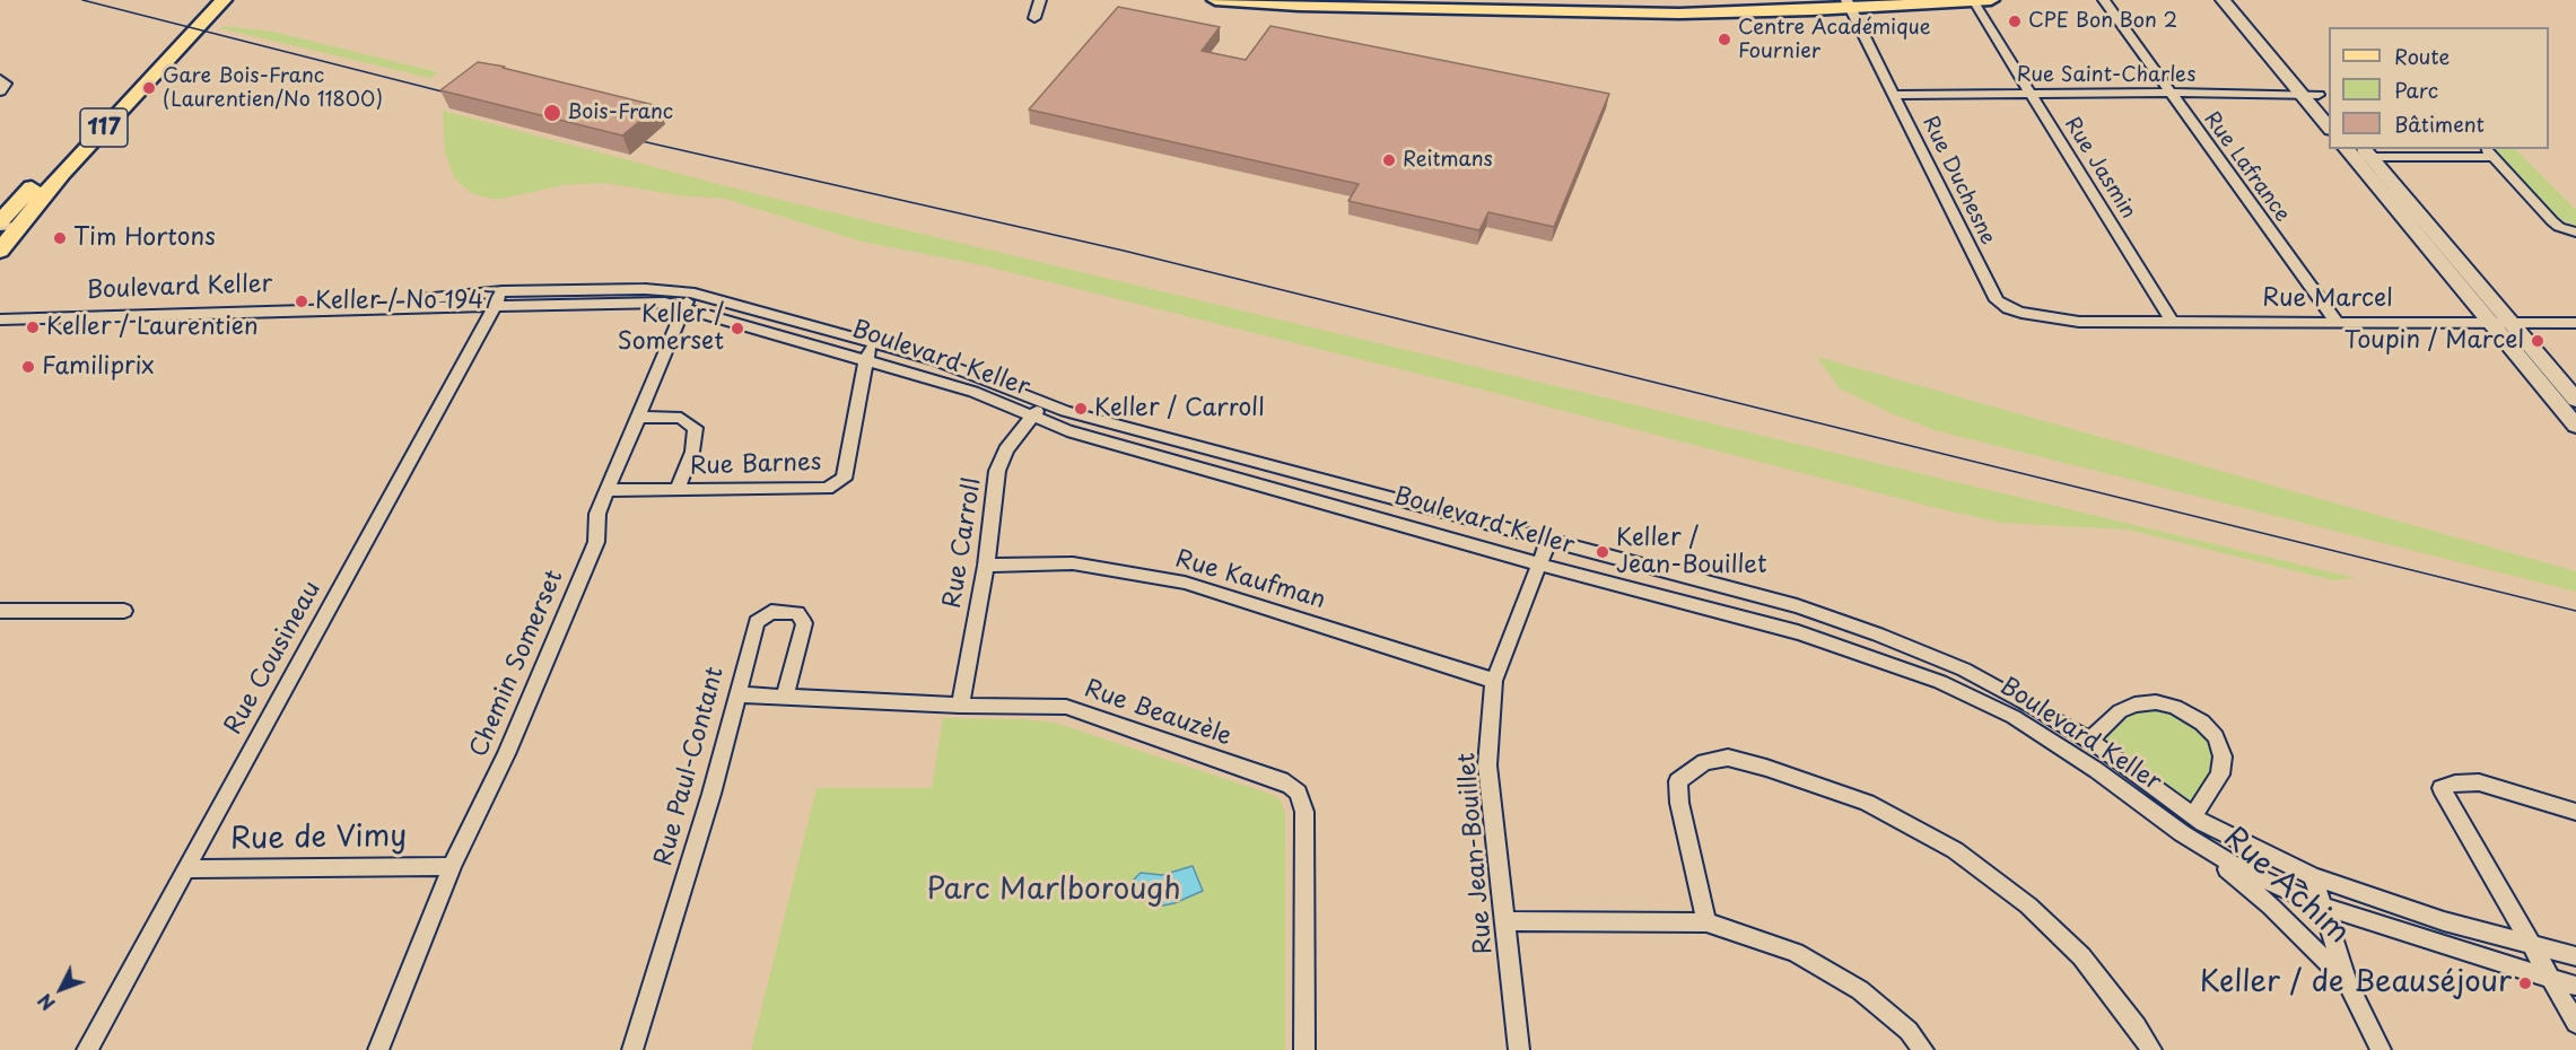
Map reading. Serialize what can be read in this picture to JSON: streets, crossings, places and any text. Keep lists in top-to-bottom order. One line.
{"streets":{"main road":["117"],"street":["Rue Saint-Charles","Rue Lafrance","Rue Jasmin","Rue Duchesne","Boulevard Keller","Rue Marcel","Rue Barnes","Rue Carroll","Rue Kaufman","Rue Cousineau","Chemin Somerset","Rue Beauzèle","Rue Paul-Contant","Rue de Vimy","Rue Jean-Bouillet","Rue Achim"]},"crossings":[["Rue Saint-Charles","Rue Lafrance"],["Rue Saint-Charles","Rue Jasmin"],["Rue Saint-Charles","Rue Duchesne"],["Rue Lafrance","Rue Marcel"],["Rue Jasmin","Rue Marcel"],["Rue Duchesne","Rue Marcel"],["Boulevard Keller","Rue Barnes"],["Boulevard Keller","Rue Carroll"],["Boulevard Keller","Rue Cousineau"],["Boulevard Keller","Chemin Somerset"],["Boulevard Keller","Rue Jean-Bouillet"],["Boulevard Keller","Rue Achim"],["Rue Barnes","Chemin Somerset"],["Rue Carroll","Rue Kaufman"],["Rue Carroll","Rue Beauzèle"],["Rue Kaufman","Rue Jean-Bouillet"],["Rue Cousineau","Rue de Vimy"],["Chemin Somerset","Rue de Vimy"],["Rue Beauzèle","Rue Paul-Contant"]],"parks":["Parc Marlborough"],"places":["CPE Bon Bon 2","Centre Académique Fournier","Gare Bois-Franc (Laurentien/No 11800)","Bois-Franc","Reitmans","Tim Hortons","Keller / No 1947","Keller / Laurentien","Keller / Somerset","Toupin / Marcel","Familiprix","Keller / Carroll","Keller / Jean-Bouillet","Keller / de Beauséjour"],"legend":["Route","Parc","Bâtiment"],"north":"bottom left"}
